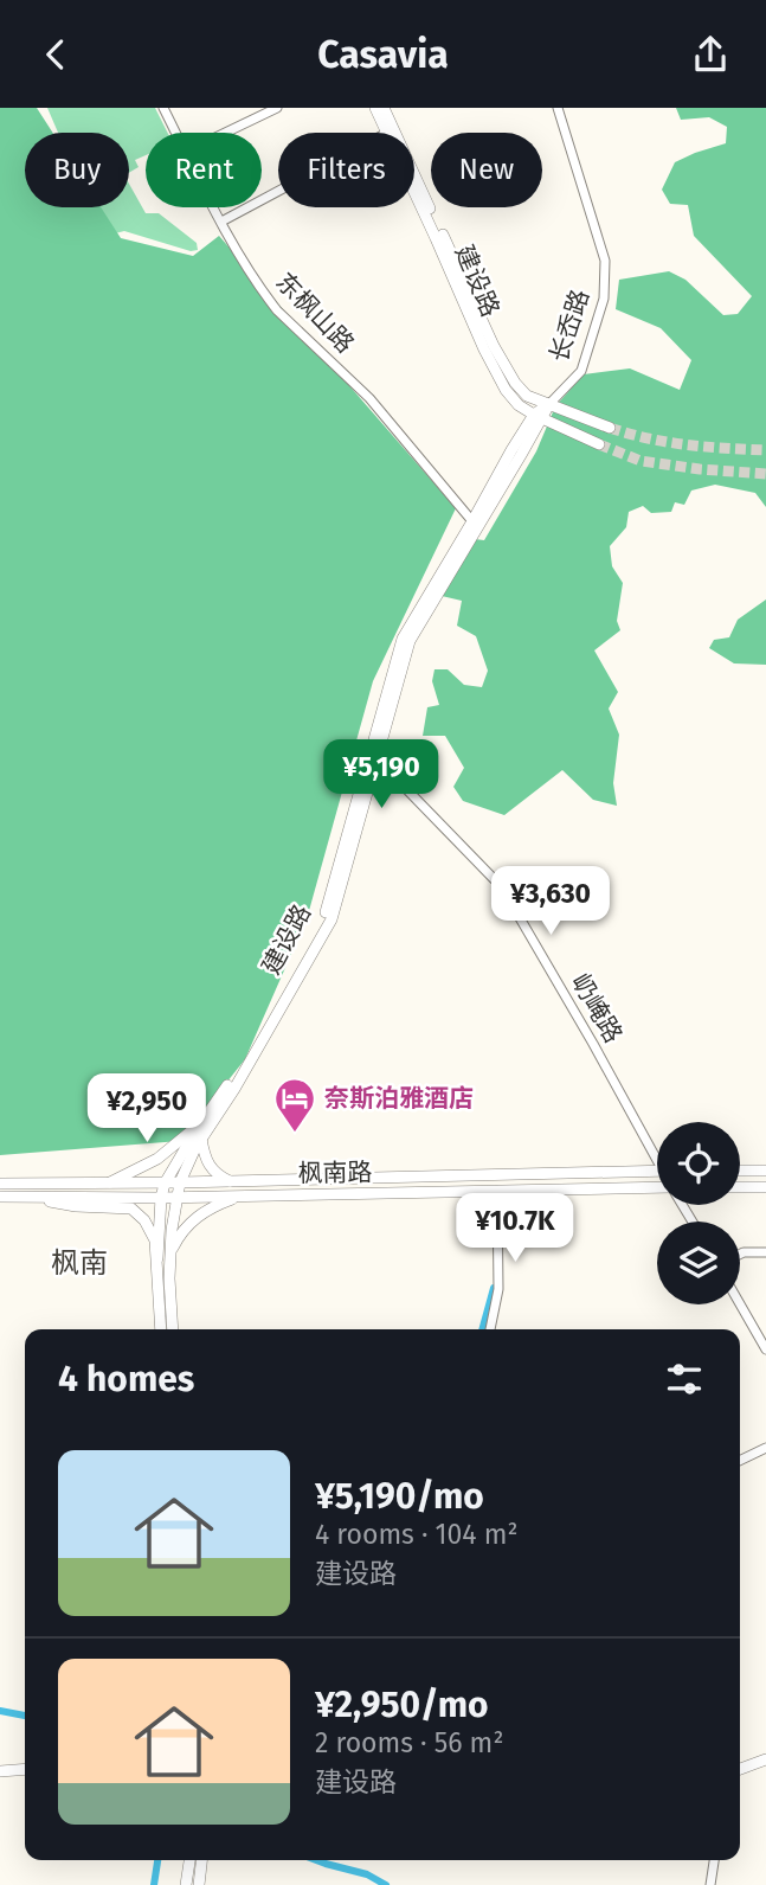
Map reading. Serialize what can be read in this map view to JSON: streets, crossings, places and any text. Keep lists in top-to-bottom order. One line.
{"streets":{"main road":["建设路","枫南路"],"street":["东枫山路","长岙路","屷崦路"]},"crossings":[["建设路","东枫山路"],["建设路","长岙路"],["建设路","屷崦路"],["建设路","枫南路"]],"districts":["枫南"],"places":{"hotel":["奈斯泊雅酒店"]},"page":{"header":"Casavia","chip":["Buy","Rent","Filters","New"],"price":["¥5,190","¥3,630","¥2,950","¥10.7K"],"heading":"4 homes","list":[{"name":"¥5,190/mo","note":"4 rooms · 104 m² · 建设路"},{"name":"¥2,950/mo","note":"2 rooms · 56 m² · 建设路"}]}}
